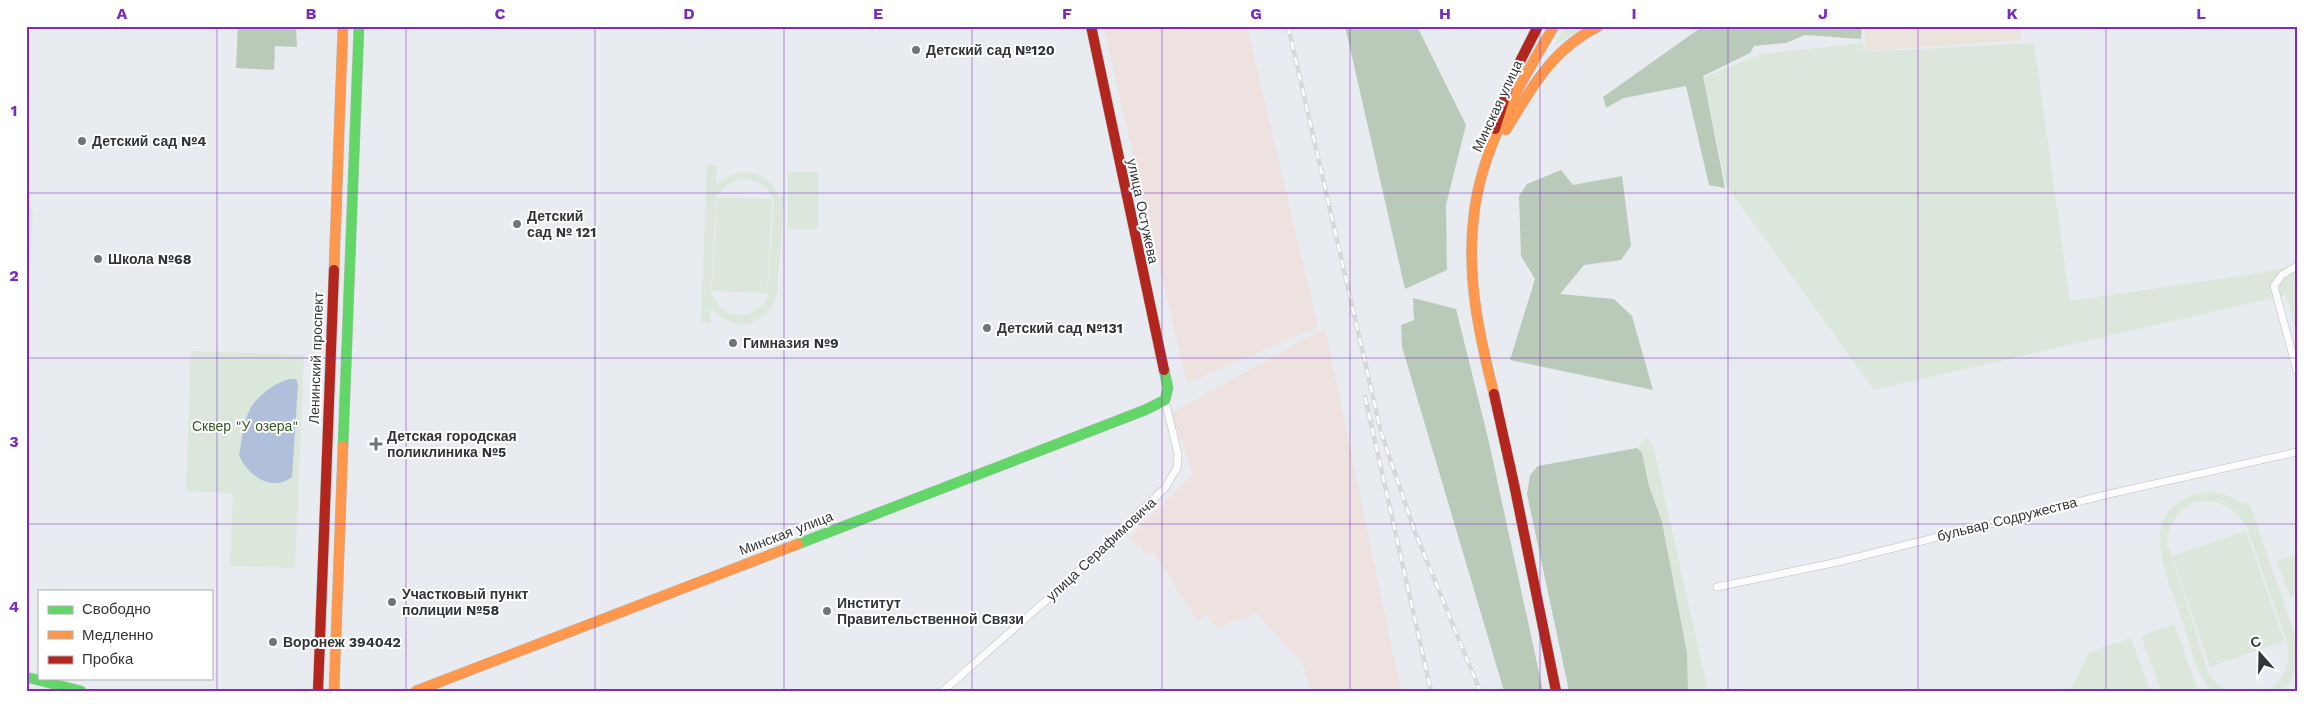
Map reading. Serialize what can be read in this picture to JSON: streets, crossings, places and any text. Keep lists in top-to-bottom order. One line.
{"streets":{"street":["Минская улица","улица Остужева","Ленинский проспект","бульвар Содружества","улица Серафимовича"]},"crossings":[["Минская улица","улица Остужева"],["Минская улица","улица Серафимовича"],["улица Остужева","улица Серафимовича"]],"parks":["Сквер \"У озера\""],"places":{"other":["Детский сад №120","Детский сад №4","Детский сад № 121","Школа №68","Детский сад №131","Гимназия №9","Участковый пункт полиции №58","Институт Правительственной Связи","Воронеж 394042"],"health":["Детская городская поликлиника №5"]},"legend":["Свободно","Медленно","Пробка"],"north":"top","grid":{"columns":["A","B","C","D","E","F","G","H","I","J","K","L"],"rows":["1","2","3","4"]}}
